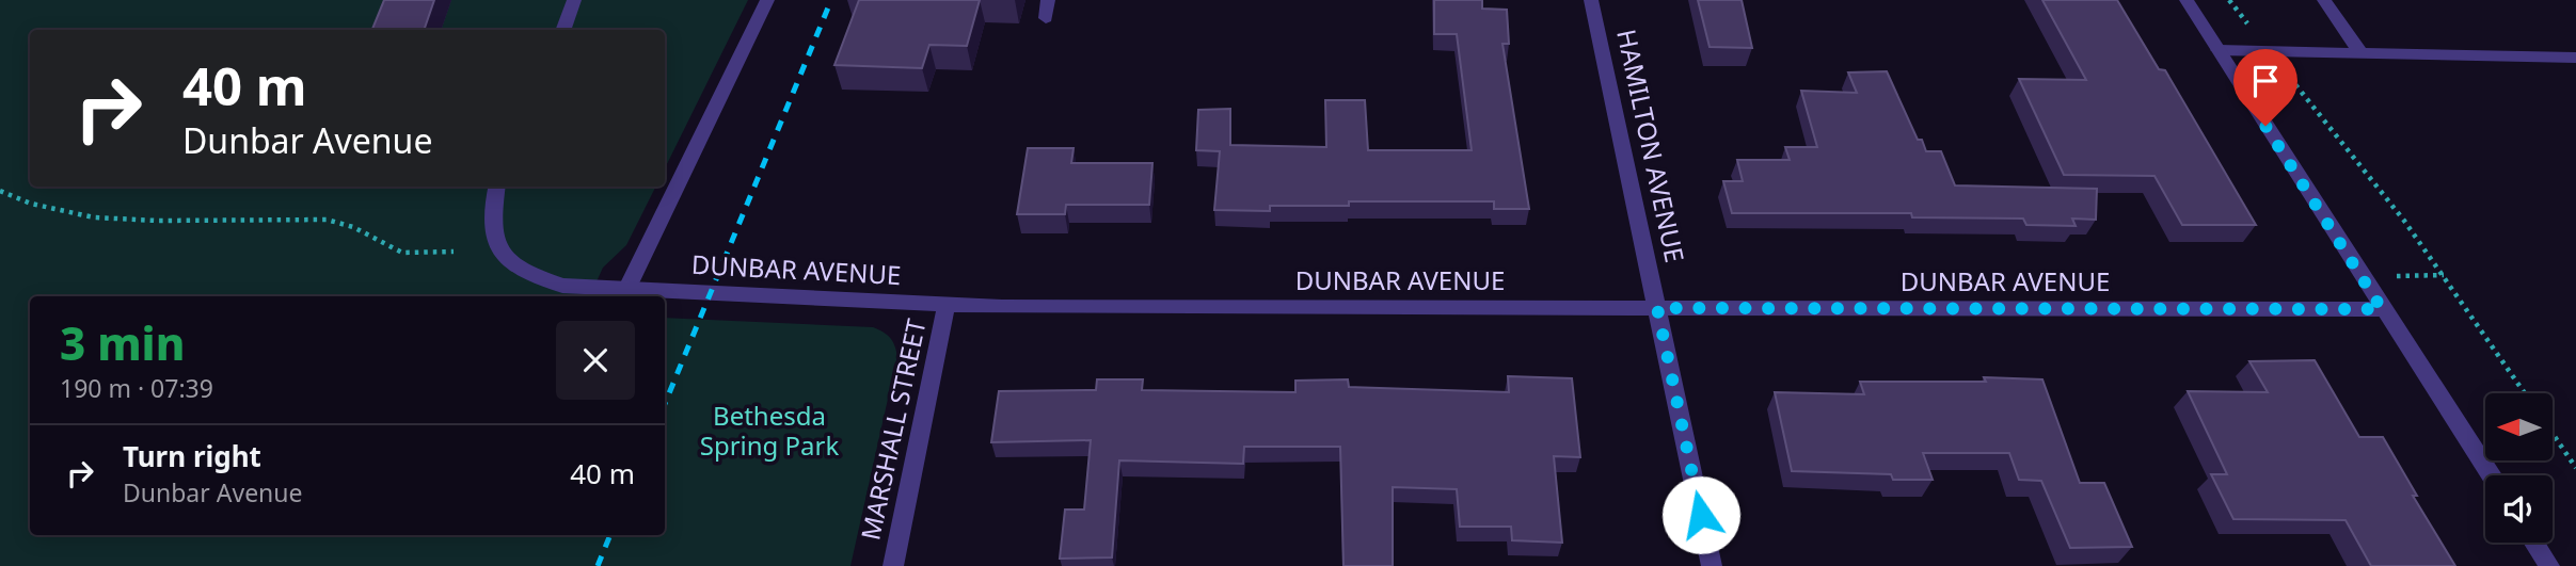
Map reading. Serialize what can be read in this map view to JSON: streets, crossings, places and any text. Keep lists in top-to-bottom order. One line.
{"streets":{"street":["HAMILTON AVENUE","DUNBAR AVENUE","MARSHALL STREET"]},"crossings":[["HAMILTON AVENUE","DUNBAR AVENUE"],["DUNBAR AVENUE","MARSHALL STREET"]],"parks":["Bethesda Spring Park"],"north":"left","page":{"turn":["40 m","Dunbar Avenue"],"heading":["3 min","190 m · 07:39"],"list":[{"name":"Turn right","note":"Dunbar Avenue","value":"40 m"}]}}
